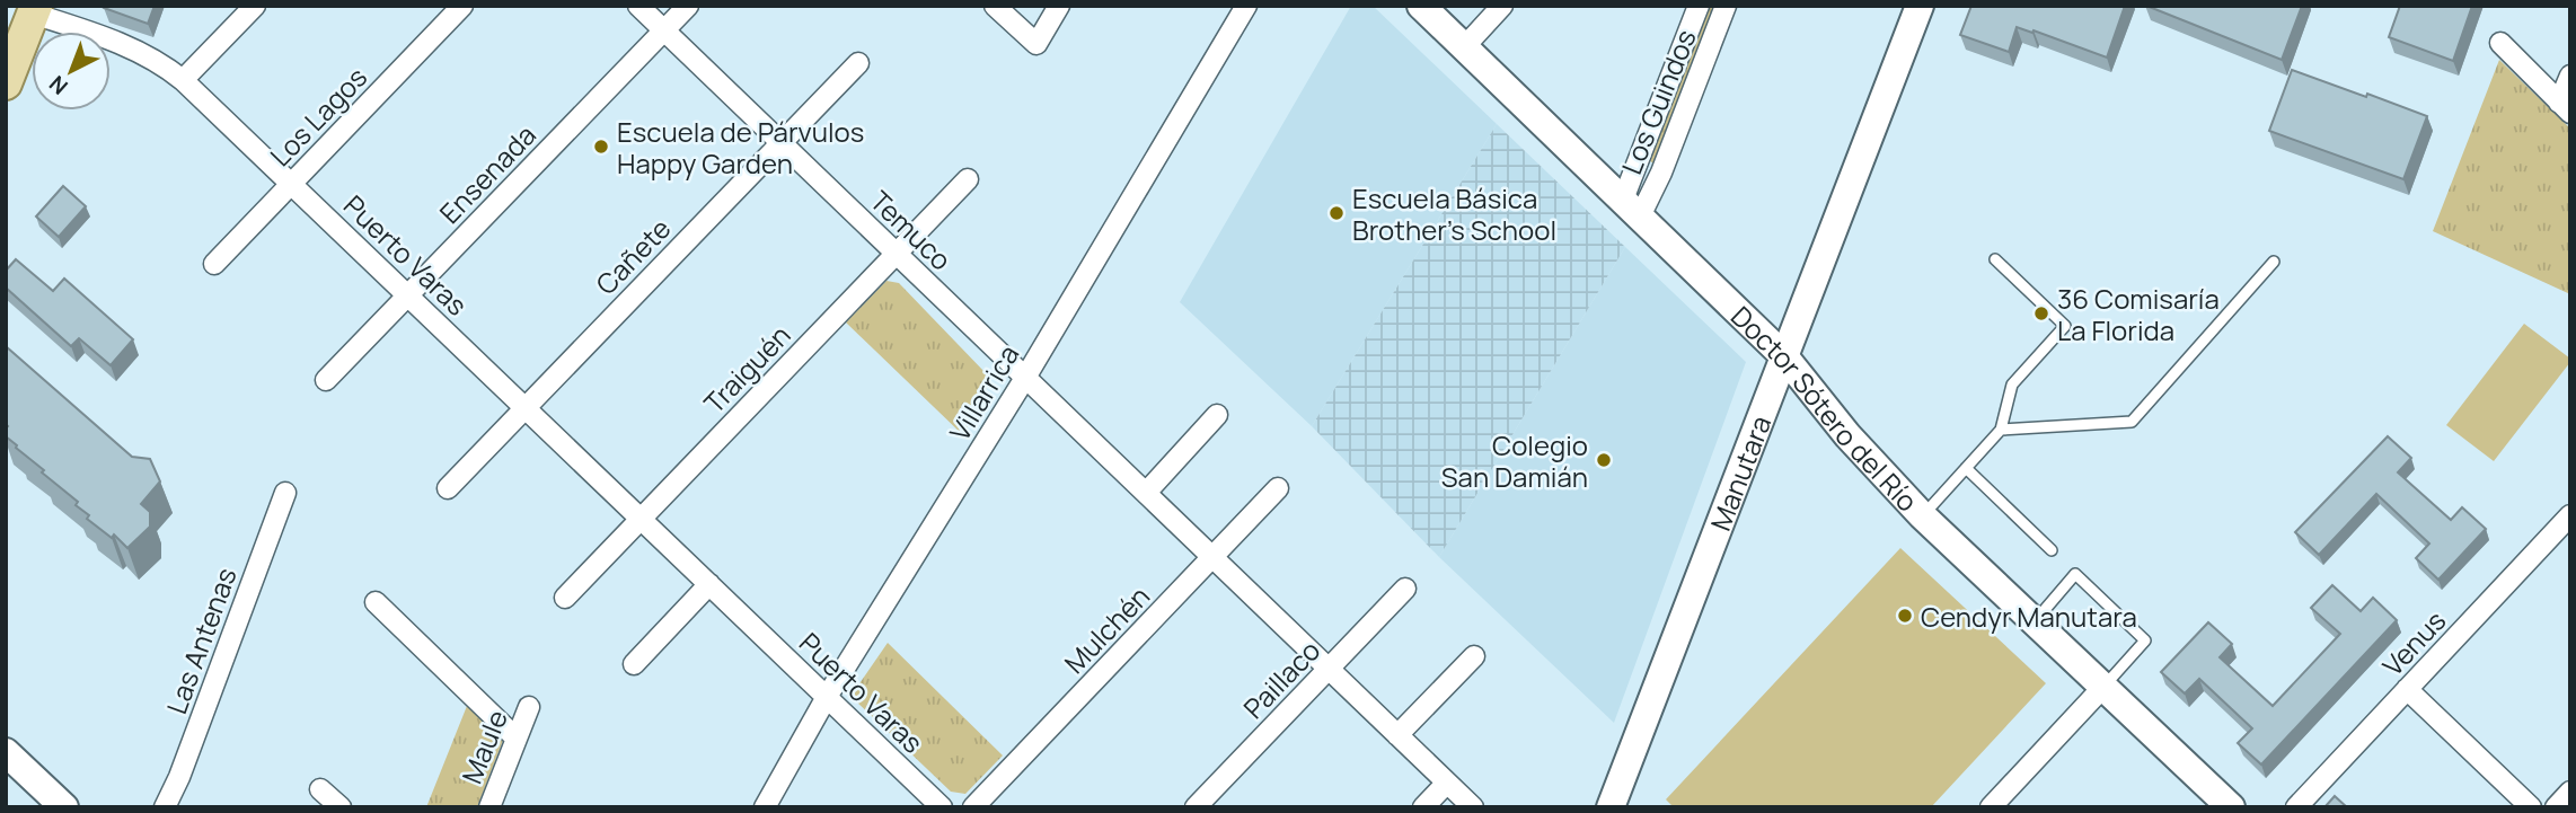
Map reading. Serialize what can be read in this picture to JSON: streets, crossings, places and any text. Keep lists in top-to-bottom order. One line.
{"streets":{"main road":["Doctor Sótero del Río","Manutara"],"street":["Los Guindos","Los Lagos","Ensenada","Temuco","Puerto Varas","Cañete","Traiguén","Villarrica","Mulchén","Las Antenas","Venus","Paillaco","Maule"]},"crossings":[["Los Guindos","Doctor Sótero del Río"],["Los Lagos","Puerto Varas"],["Ensenada","Temuco"],["Ensenada","Puerto Varas"],["Temuco","Cañete"],["Temuco","Traiguén"],["Temuco","Villarrica"],["Temuco","Mulchén"],["Temuco","Paillaco"],["Puerto Varas","Cañete"],["Puerto Varas","Traiguén"],["Puerto Varas","Villarrica"],["Doctor Sótero del Río","Manutara"]],"places":["Escuela de Párvulos Happy Garden","Escuela Básica Brother's School","36 Comisaría La Florida","Colegio San Damián","Cendyr Manutara"],"north":"bottom left"}
